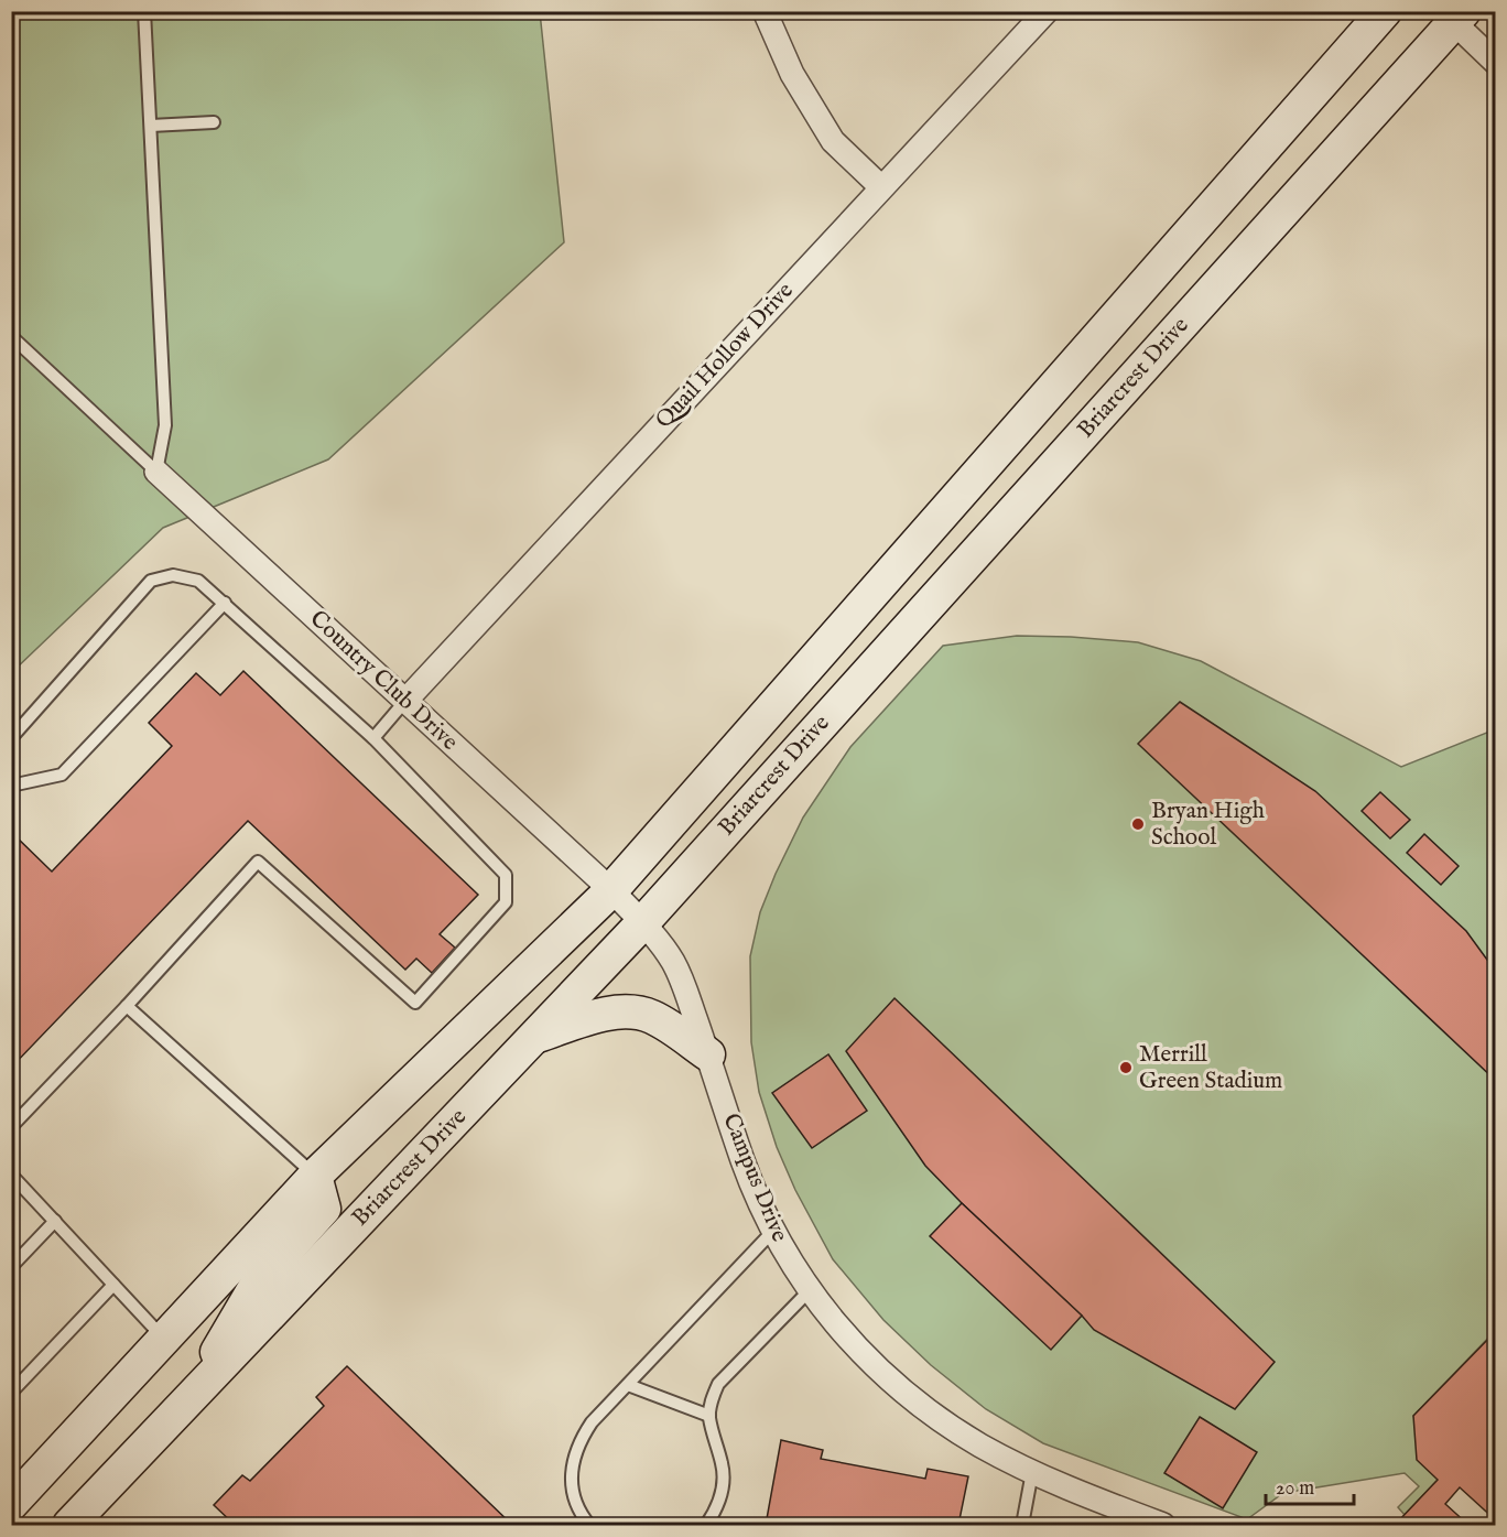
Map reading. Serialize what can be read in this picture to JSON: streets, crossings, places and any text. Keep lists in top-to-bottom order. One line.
{"streets":{"main road":["Briarcrest Drive"],"street":["Quail Hollow Drive","Country Club Drive","Campus Drive"]},"crossings":[["Quail Hollow Drive","Country Club Drive"],["Briarcrest Drive","Country Club Drive"],["Briarcrest Drive","Campus Drive"],["Country Club Drive","Campus Drive"]],"places":["Bryan High School","Merrill Green Stadium"],"scale_bar":"20 m"}
